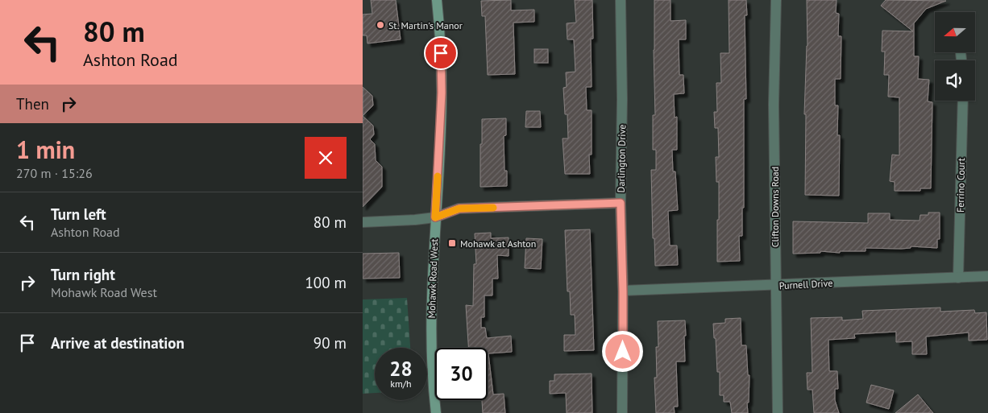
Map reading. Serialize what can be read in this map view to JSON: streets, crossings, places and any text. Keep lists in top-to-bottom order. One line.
{"streets":{"main road":["Mohawk Road West"],"street":["Darlington Drive","Ferrino Court","Clifton Downs Road","Purnell Drive"]},"crossings":[["Darlington Drive","Purnell Drive"],["Ferrino Court","Purnell Drive"],["Clifton Downs Road","Purnell Drive"]],"places":{"other":["St. Martin's Manor"],"transit":["Mohawk at Ashton"]},"north":"left","page":{"turn":["80 m","Ashton Road"],"then":"Then","heading":["1 min","270 m · 15:26"],"list":[{"name":"Turn left","note":"Ashton Road","value":"80 m"},{"name":"Turn right","note":"Mohawk Road West","value":"100 m"},{"name":"Arrive at destination","value":"90 m"}],"speed":"28 km/h","limit":"30"}}
